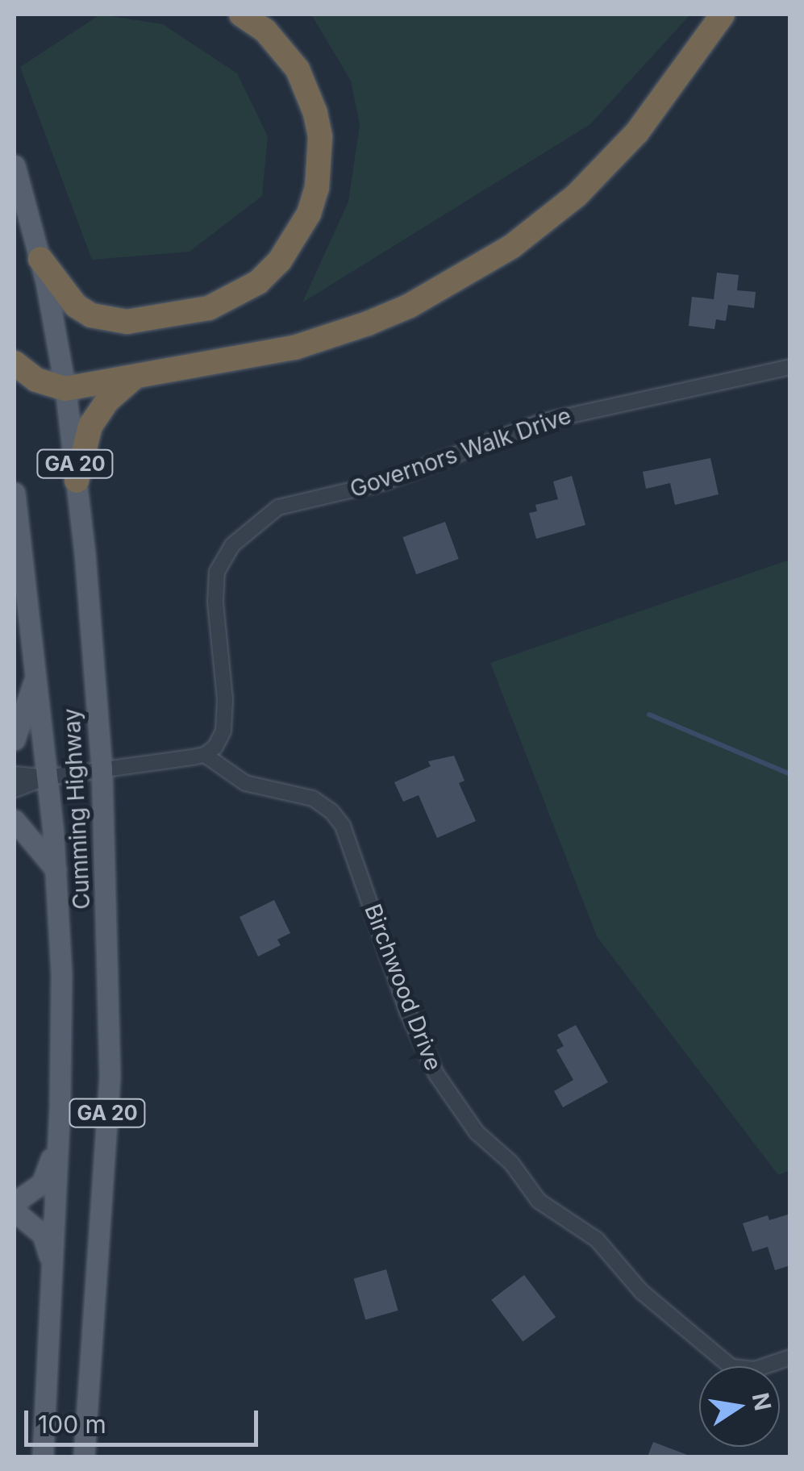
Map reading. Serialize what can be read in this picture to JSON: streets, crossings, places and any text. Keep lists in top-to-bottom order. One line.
{"streets":{"main road":["GA 20","Cumming Highway"],"street":["Governors Walk Drive","Birchwood Drive"]},"crossings":[["Governors Walk Drive","Birchwood Drive"]],"scale_bar":"100 m","north":"right"}
